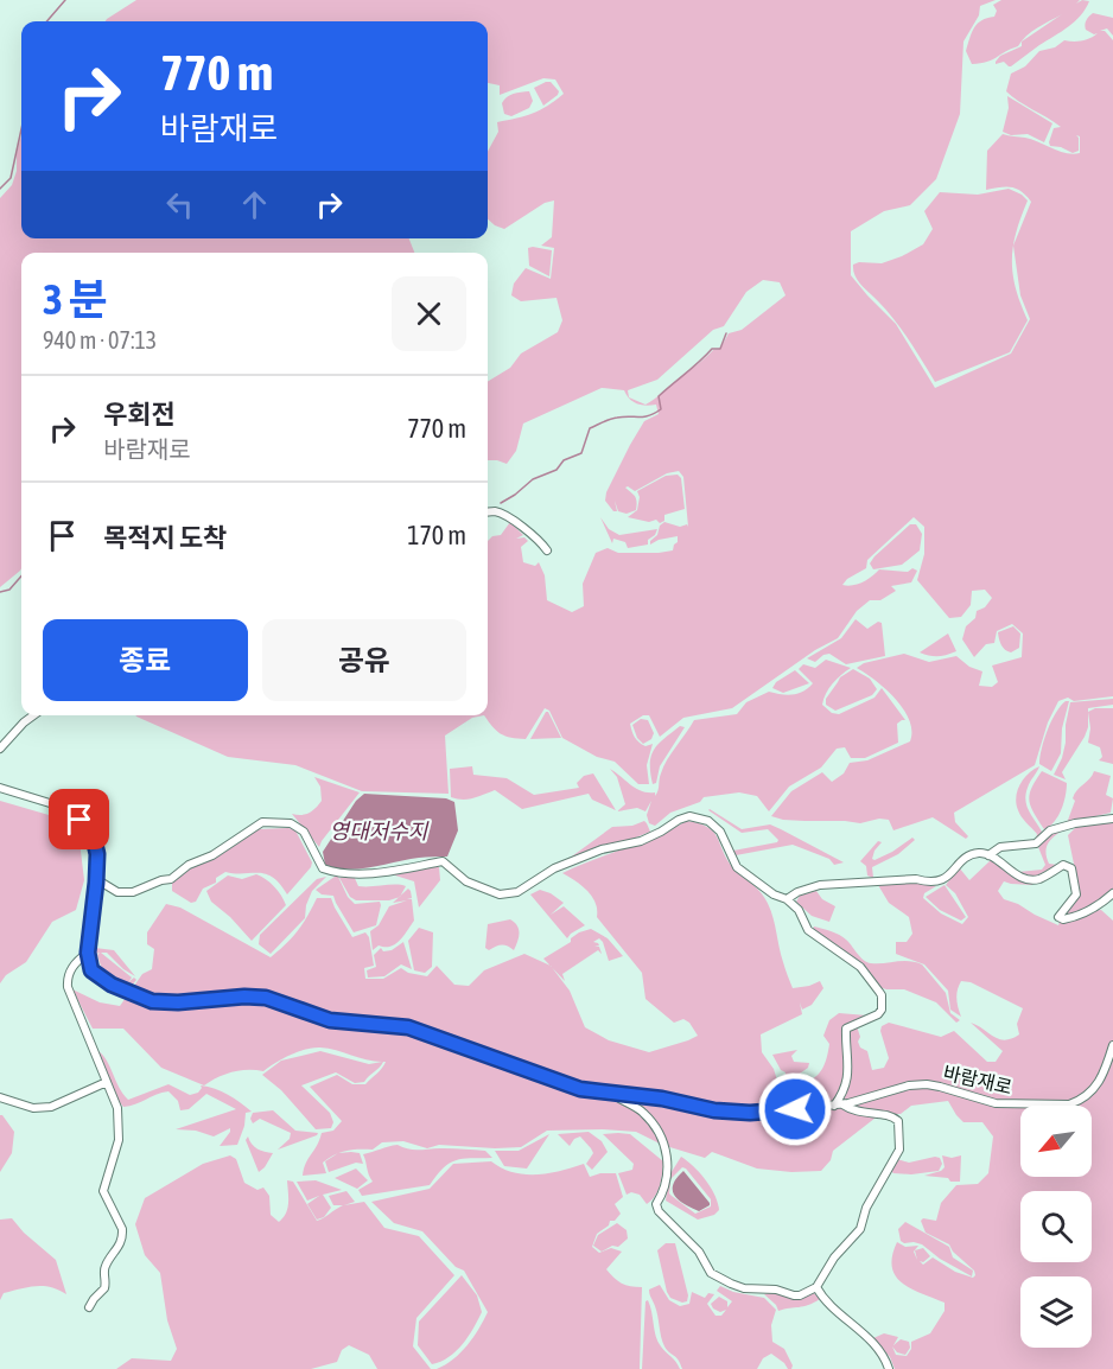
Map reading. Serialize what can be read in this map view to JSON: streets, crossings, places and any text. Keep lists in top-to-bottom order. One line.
{"streets":{"street":["바람재로"]},"water":["영대저수지"],"north":"bottom left","page":{"turn":["770 m","바람재로"],"heading":["3 분","940 m · 07:13"],"list":[{"name":"우회전","note":"바람재로","value":"770 m"},{"name":"목적지 도착","value":"170 m"}],"buttons":["종료","공유"]}}
